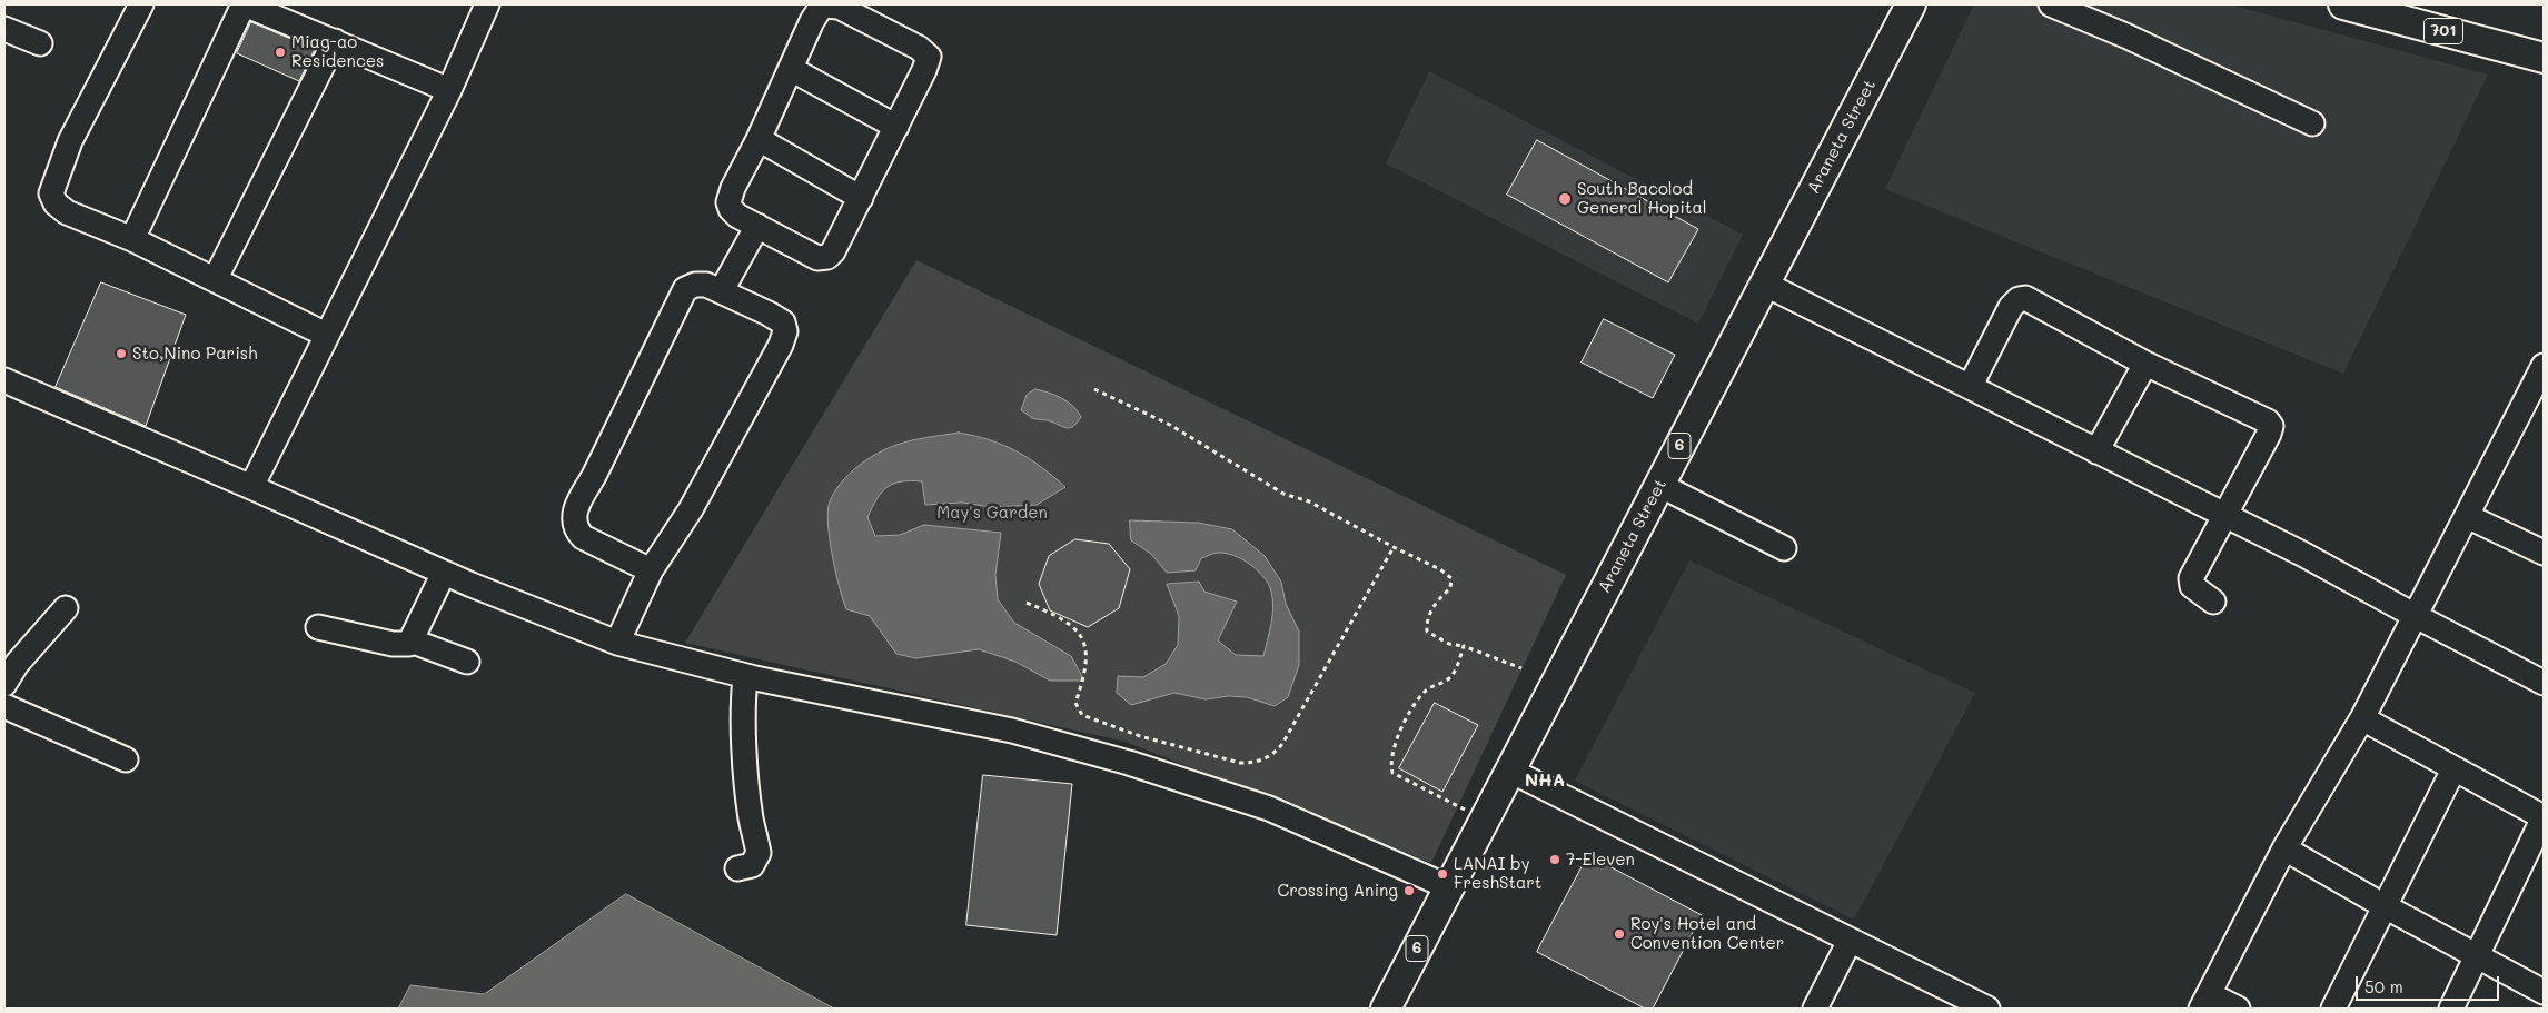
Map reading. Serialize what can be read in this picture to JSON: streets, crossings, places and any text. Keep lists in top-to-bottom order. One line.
{"streets":{"main road":["701","Araneta Street","6"]},"districts":["NHA"],"parks":["May's Garden"],"places":["Miag-ao Residences","South Bacolod General Hopital","Sto,Nino Parish","7-Eleven","LANAI by FreshStart","Crossing Aning","Roy's Hotel and Convention Center"],"scale_bar":"50 m"}
